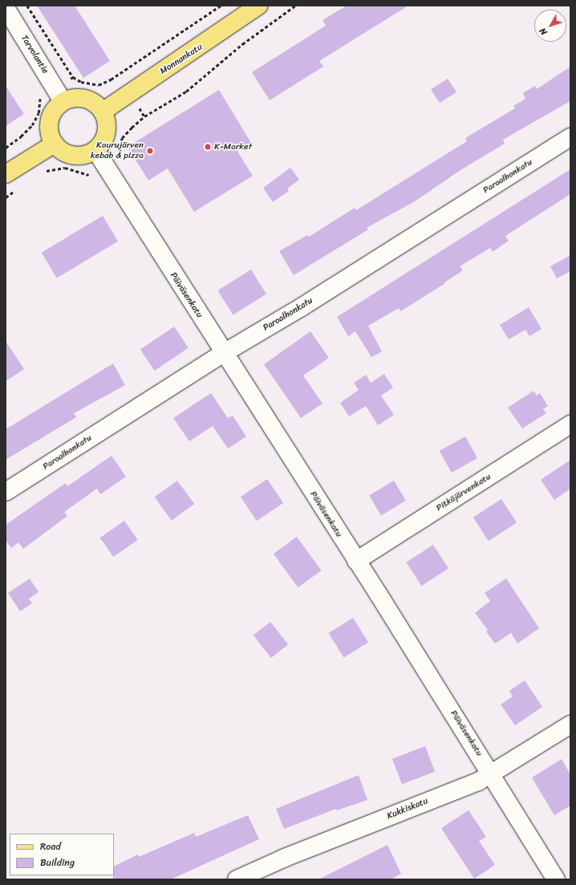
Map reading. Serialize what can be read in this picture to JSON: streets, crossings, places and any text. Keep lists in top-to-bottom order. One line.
{"streets":{"main road":["Monnankatu"],"street":["Tarvolantie","Paroalhonkatu","Päiväsenkatu","Pitkäjärvenkatu","Kukkiskatu"]},"crossings":[["Tarvolantie","Monnankatu"],["Tarvolantie","Päiväsenkatu"],["Monnankatu","Päiväsenkatu"],["Paroalhonkatu","Päiväsenkatu"],["Päiväsenkatu","Pitkäjärvenkatu"],["Päiväsenkatu","Kukkiskatu"]],"places":["K-Market","Kourujärven kebab & pizza"],"legend":["Road","Building"],"north":"bottom left"}
